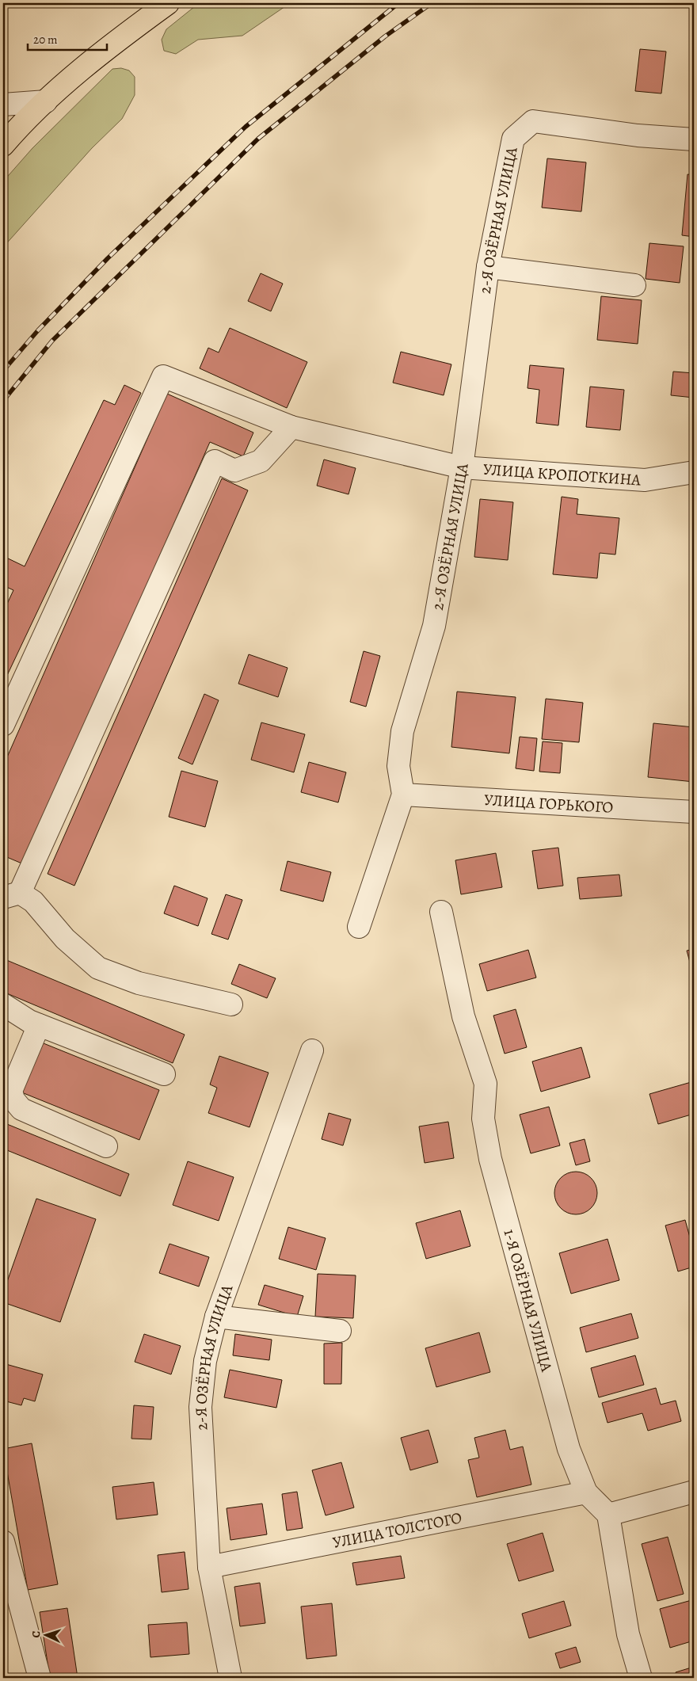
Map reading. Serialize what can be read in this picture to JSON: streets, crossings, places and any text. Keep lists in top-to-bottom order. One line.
{"streets":{"street":["2-Я ОЗЁРНАЯ УЛИЦА","УЛИЦА КРОПОТКИНА","УЛИЦА ГОРЬКОГО","1-Я ОЗЁРНАЯ УЛИЦА","УЛИЦА ТОЛСТОГО"]},"crossings":[["2-Я ОЗЁРНАЯ УЛИЦА","УЛИЦА КРОПОТКИНА"],["2-Я ОЗЁРНАЯ УЛИЦА","УЛИЦА ГОРЬКОГО"],["2-Я ОЗЁРНАЯ УЛИЦА","УЛИЦА ТОЛСТОГО"],["1-Я ОЗЁРНАЯ УЛИЦА","УЛИЦА ТОЛСТОГО"]],"scale_bar":"20 m","north":"left"}
